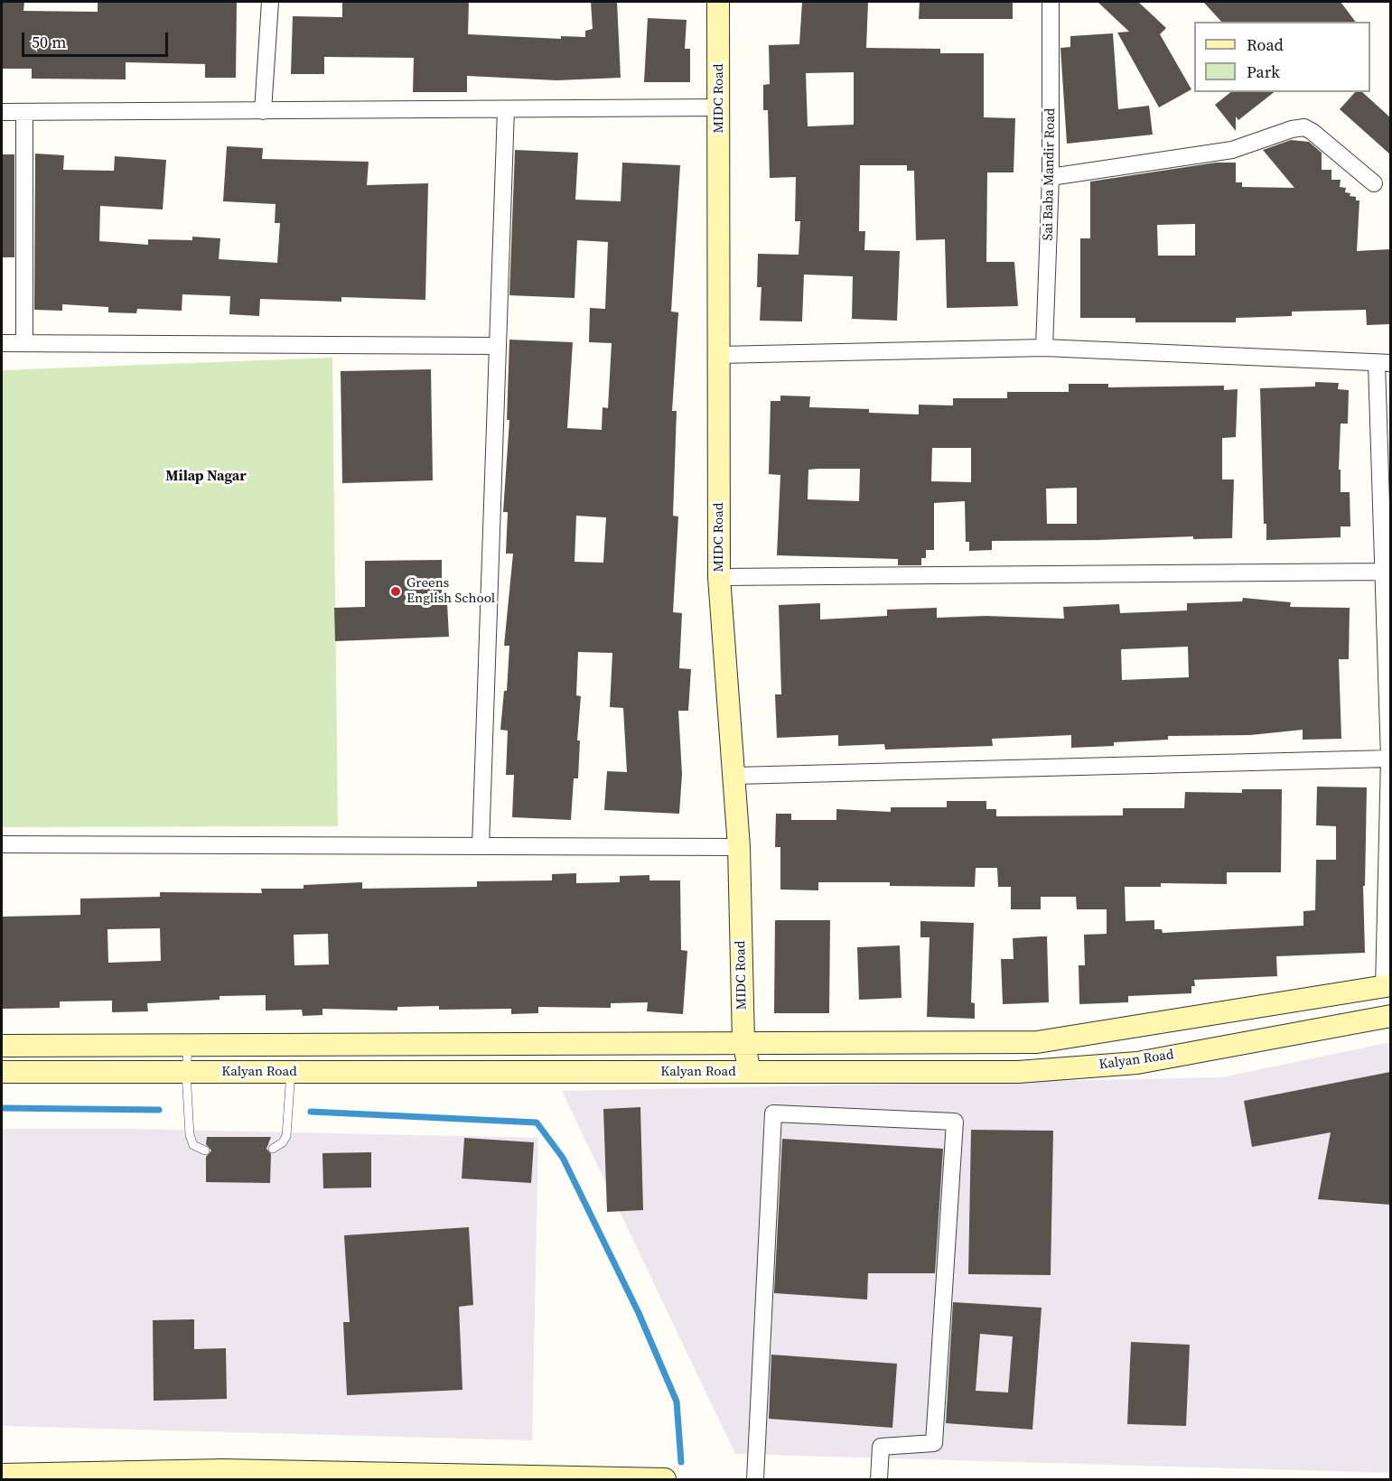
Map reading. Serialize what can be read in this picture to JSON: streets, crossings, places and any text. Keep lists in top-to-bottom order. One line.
{"streets":{"main road":["MIDC Road","Kalyan Road"],"street":["Sai Baba Mandir Road"]},"crossings":[["MIDC Road","Kalyan Road"]],"districts":["Milap Nagar"],"places":["Greens English School"],"legend":["Road","Park"],"scale_bar":"50 m"}
